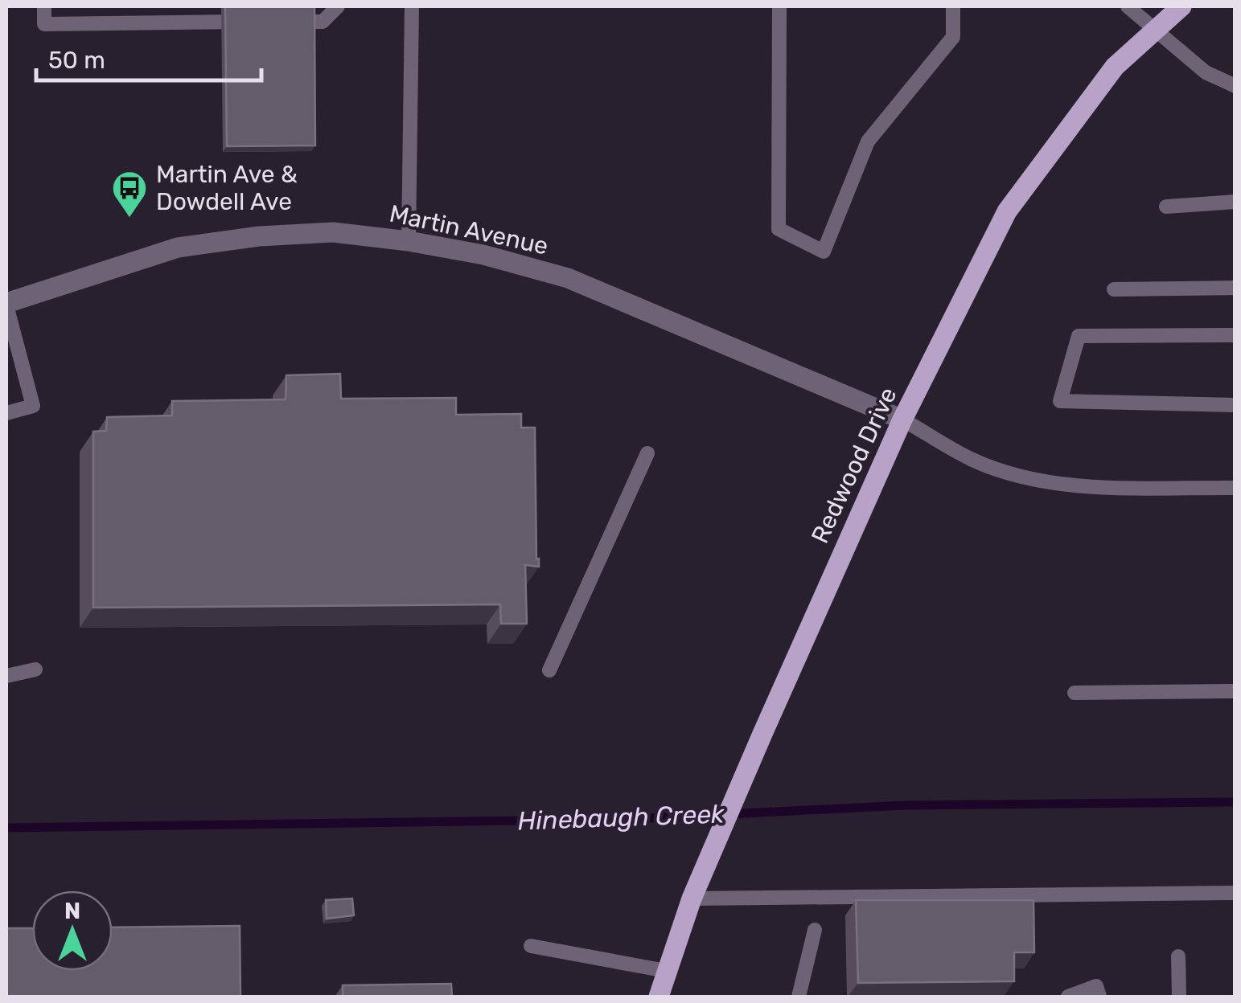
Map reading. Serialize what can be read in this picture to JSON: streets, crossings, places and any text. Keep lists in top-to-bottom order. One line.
{"streets":{"main road":["Redwood Drive"],"street":["Martin Avenue"]},"crossings":[["Martin Avenue","Redwood Drive"]],"water":["Hinebaugh Creek"],"places":{"bus stop":["Martin Ave & Dowdell Ave"]},"scale_bar":"50 m","north":"top"}
